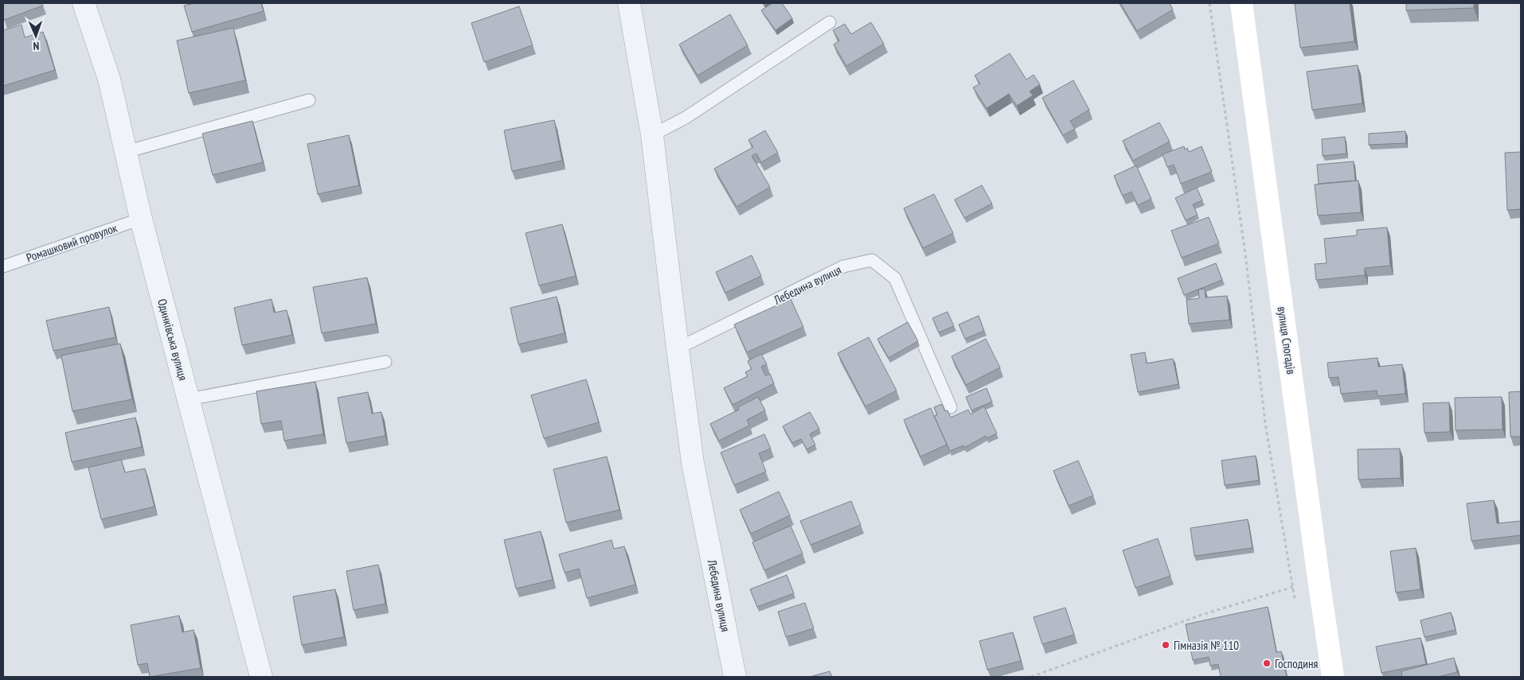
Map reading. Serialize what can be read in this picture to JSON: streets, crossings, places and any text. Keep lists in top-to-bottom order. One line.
{"streets":{"main road":["вулиця Спогадів"],"street":["Лебедина вулиця","Одинківська вулиця"],"lane":["Ромашковий провулок"]},"crossings":[["Ромашковий провулок","Одинківська вулиця"]],"places":["Гімназія № 110","Господиня"],"north":"bottom"}
